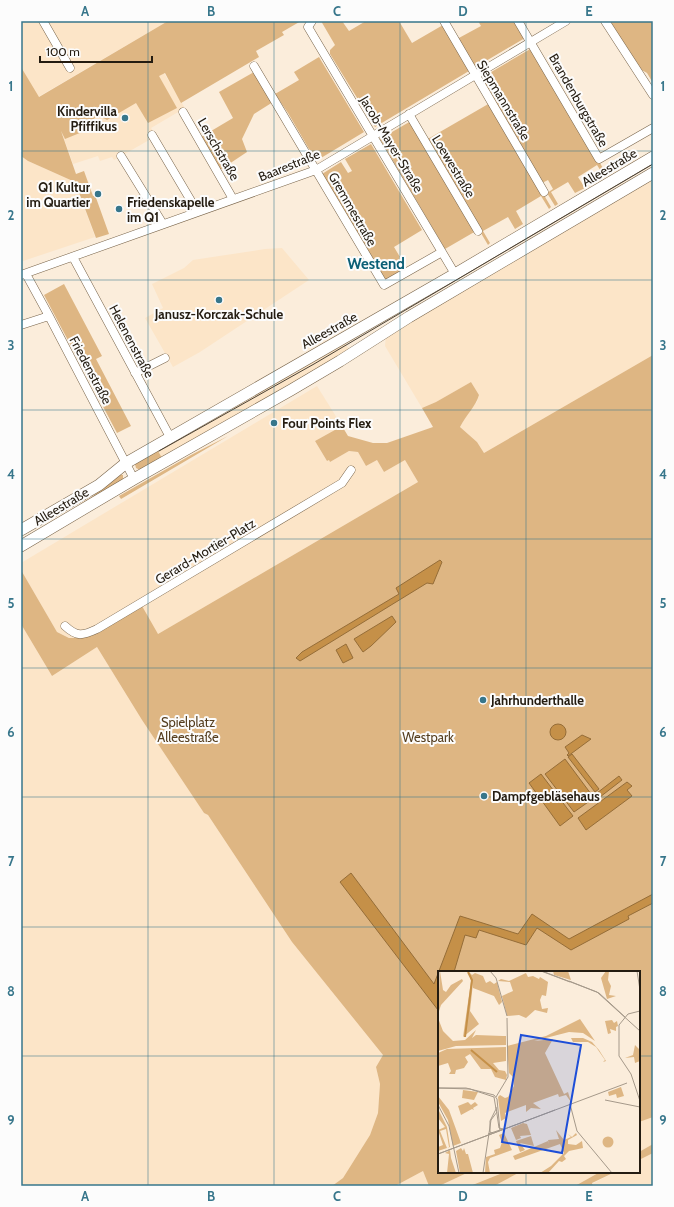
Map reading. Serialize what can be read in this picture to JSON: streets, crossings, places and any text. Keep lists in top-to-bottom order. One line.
{"streets":{"main road":["Alleestraße"],"street":["Siepmannstraße","Brandenburgstraße","Jacob-Mayer-Straße","Lerschstraße","Baarestraße","Loewestraße","Gremmestraße","Helenenstraße","Friedenstraße","Gerard-Mortier-Platz"]},"crossings":[["Siepmannstraße","Baarestraße"],["Brandenburgstraße","Baarestraße"],["Jacob-Mayer-Straße","Baarestraße"],["Jacob-Mayer-Straße","Alleestraße"],["Jacob-Mayer-Straße","Gremmestraße"],["Lerschstraße","Baarestraße"],["Baarestraße","Loewestraße"],["Baarestraße","Gremmestraße"],["Baarestraße","Helenenstraße"],["Baarestraße","Friedenstraße"],["Alleestraße","Helenenstraße"],["Alleestraße","Friedenstraße"]],"districts":["Westend"],"parks":["Spielplatz Alleestraße","Westpark"],"places":["Kindervilla Pfiffikus","Q1 Kultur im Quartier","Friedenskapelle im Q1","Janusz-Korczak-Schule","Four Points Flex","Jahrhunderthalle","Dampfgebläsehaus"],"scale_bar":"100 m","grid":{"columns":["A","B","C","D","E"],"rows":["1","2","3","4","5","6","7","8","9"]}}
